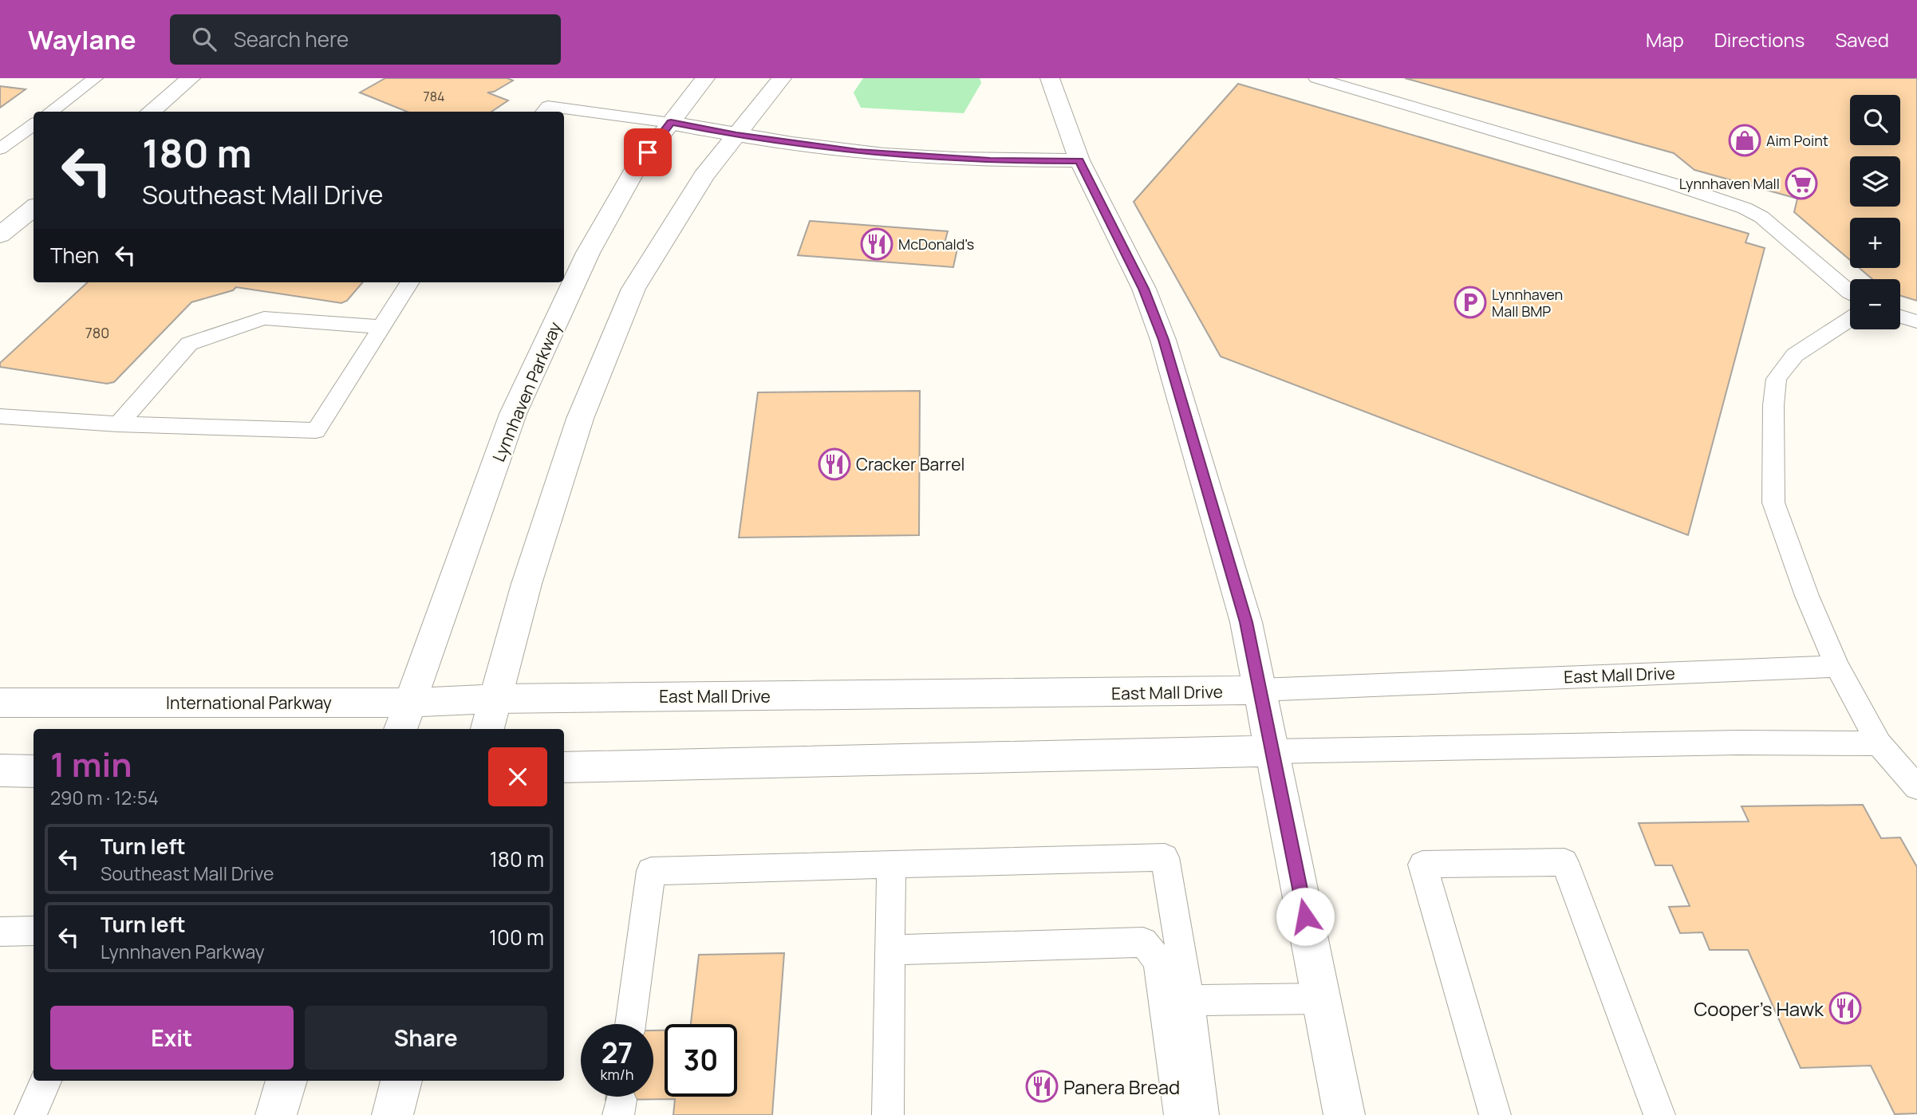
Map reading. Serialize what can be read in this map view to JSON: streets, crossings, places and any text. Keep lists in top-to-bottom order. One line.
{"streets":{"street":["Lynnhaven Parkway","East Mall Drive","International Parkway"]},"crossings":[["Lynnhaven Parkway","International Parkway"],["East Mall Drive","International Parkway"]],"places":{"shop":["Aim Point"],"supermarket":["Lynnhaven Mall"],"restaurant":["McDonald's","Cracker Barrel","Cooper's Hawk","Panera Bread"],"parking":["Lynnhaven Mall BMP"]},"house_numbers":["784","780"],"page":{"header":"Waylane","search":"Search here","nav":["Map","Directions","Saved"],"map_buttons":["+","−"],"turn":["180 m","Southeast Mall Drive"],"then":"Then","heading":["1 min","290 m · 12:54"],"list":[{"name":"Turn left","note":"Southeast Mall Drive","value":"180 m"},{"name":"Turn left","note":"Lynnhaven Parkway","value":"100 m"}],"buttons":["Exit","Share"],"speed":"27 km/h","limit":"30"}}
